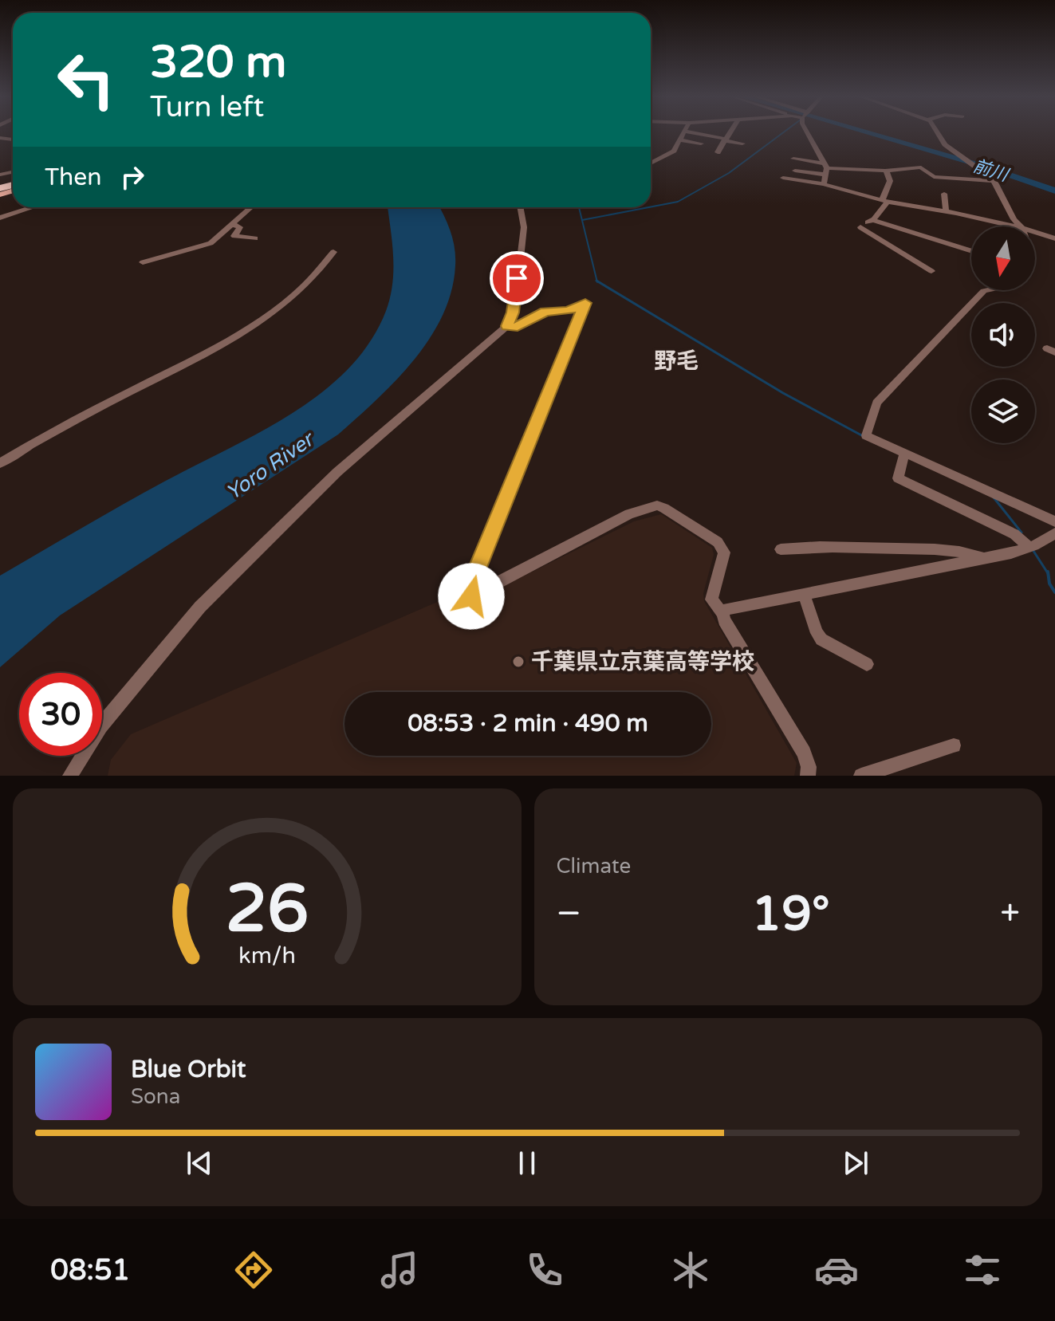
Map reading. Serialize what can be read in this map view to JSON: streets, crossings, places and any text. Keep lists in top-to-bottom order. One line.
{"districts":["野毛"],"water":["前川","Yoro River"],"places":["千葉県立京葉高等学校"],"north":"bottom","page":{"turn":["320 m","Turn left"],"then":"Then","limit":"30","trip":"08:53 · 2 min · 490 m","tile":"Climate","heat":["−","19°","+"],"song":["Blue Orbit","Sona"],"tabs":"08:51","gauge":["26","km/h"]}}
